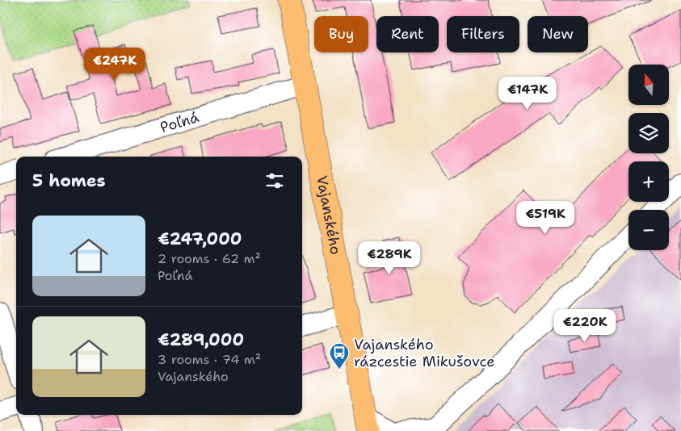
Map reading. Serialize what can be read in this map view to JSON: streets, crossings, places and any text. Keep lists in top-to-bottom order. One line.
{"streets":{"main road":["Vajanského"],"street":["Poľná"]},"crossings":[["Poľná","Vajanského"]],"places":{"bus stop":["Vajanského rázcestie Mikušovce"]},"north":"top","page":{"chip":["Buy","Rent","Filters","New"],"price":["€247K","€147K","€519K","€289K","€220K"],"map_buttons":["+","−"],"heading":"5 homes","list":[{"name":"€247,000","note":"2 rooms · 62 m² · Poľná"},{"name":"€289,000","note":"3 rooms · 74 m² · Vajanského"}]}}
